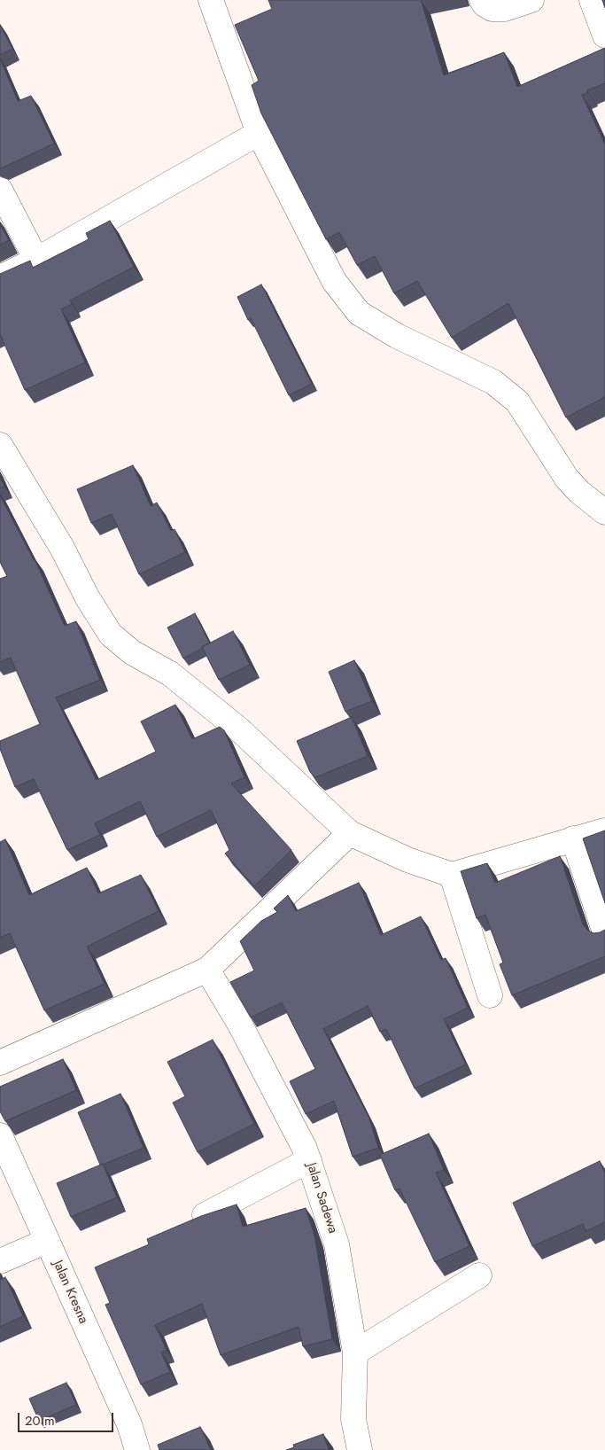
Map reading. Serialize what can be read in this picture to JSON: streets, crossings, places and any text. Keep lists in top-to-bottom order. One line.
{"streets":{"street":["Jalan Sadewa","Jalan Kresna"]},"scale_bar":"20 m"}
